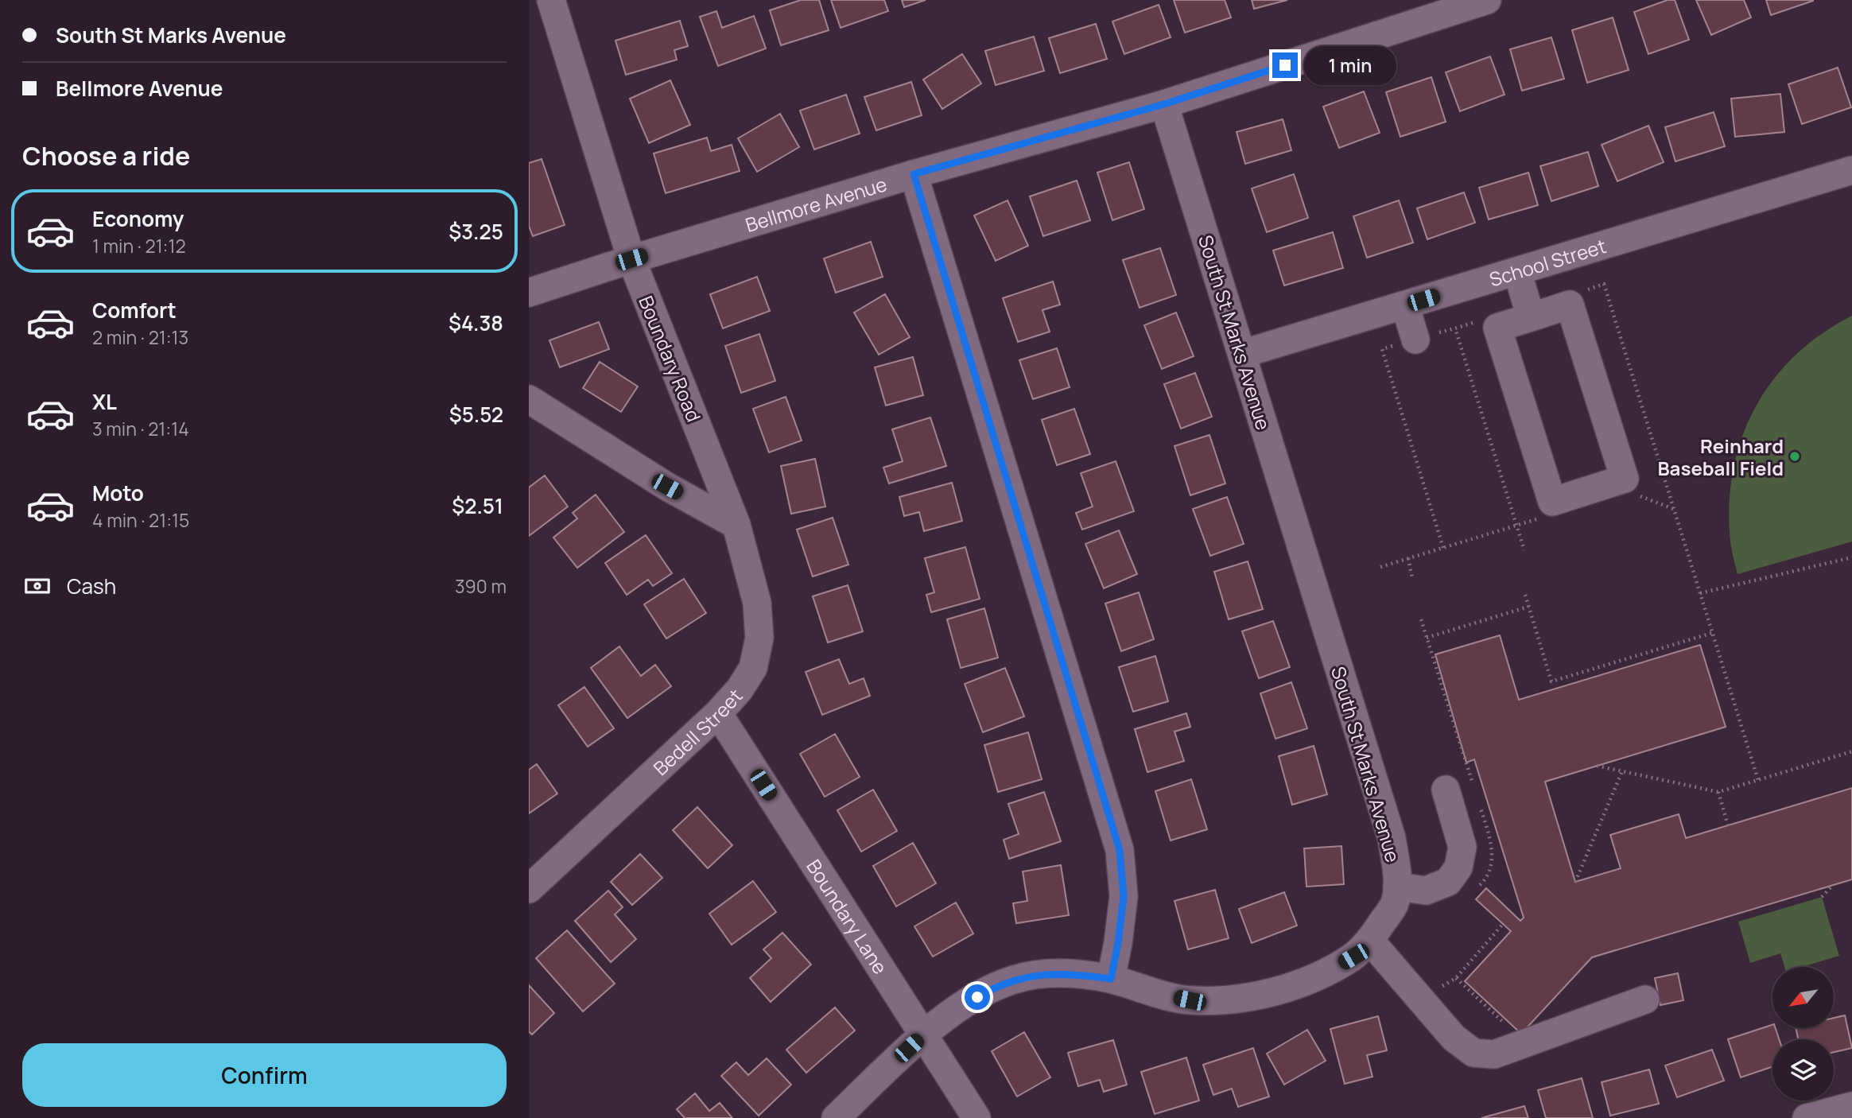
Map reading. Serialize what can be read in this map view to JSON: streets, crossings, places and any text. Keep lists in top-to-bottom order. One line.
{"streets":{"street":["Bellmore Avenue","School Street","South St Marks Avenue","Boundary Road","Bedell Street","Boundary Lane"]},"crossings":[["Bellmore Avenue","South St Marks Avenue"],["Bellmore Avenue","Boundary Road"],["School Street","South St Marks Avenue"],["South St Marks Avenue","Boundary Lane"],["Boundary Road","Bedell Street"],["Bedell Street","Boundary Lane"]],"places":["Reinhard Baseball Field"],"north":"bottom left","page":{"banner":["South St Marks Avenue","Bellmore Avenue"],"bubble":"1 min","heading":"Choose a ride","list":[{"name":"Economy","note":"1 min · 21:12","value":"$3.25"},{"name":"Comfort","note":"2 min · 21:13","value":"$4.38"},{"name":"XL","note":"3 min · 21:14","value":"$5.52"},{"name":"Moto","note":"4 min · 21:15","value":"$2.51"}],"pay":["Cash","390 m"],"buttons":"Confirm"}}
